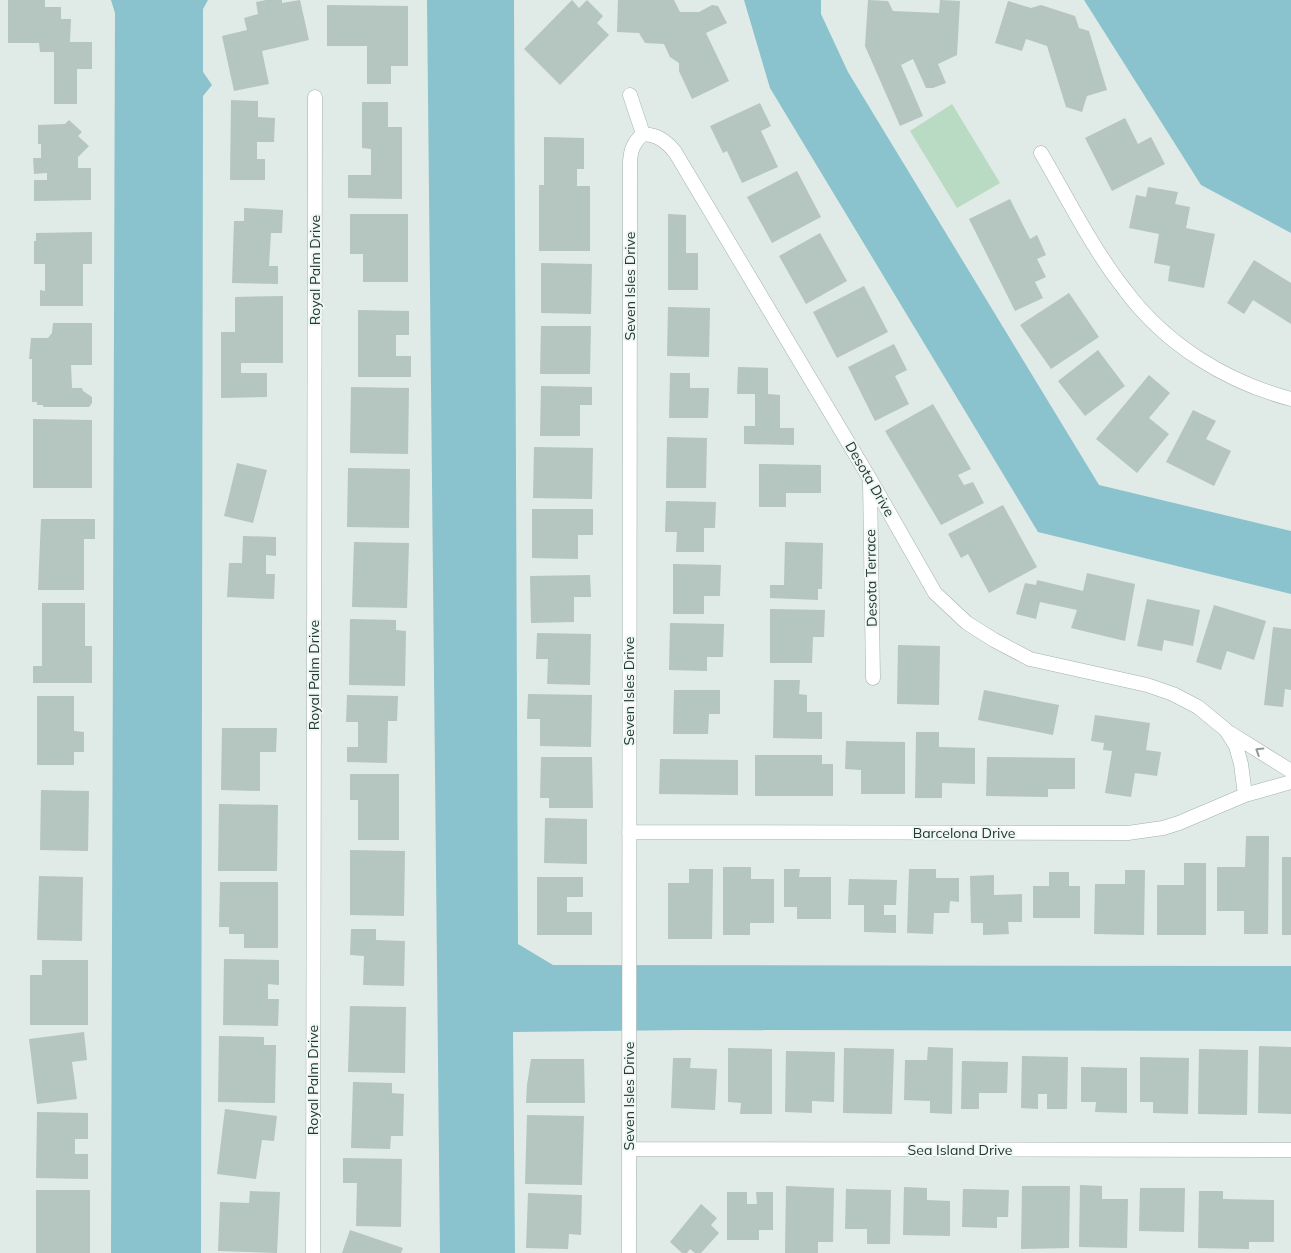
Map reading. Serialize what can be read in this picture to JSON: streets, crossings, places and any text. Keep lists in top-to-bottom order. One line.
{"streets":{"street":["Royal Palm Drive","Seven Isles Drive","Desota Drive","Desota Terrace","Barcelona Drive","Sea Island Drive"]},"crossings":[["Seven Isles Drive","Desota Drive"],["Seven Isles Drive","Barcelona Drive"],["Seven Isles Drive","Sea Island Drive"],["Desota Drive","Desota Terrace"],["Desota Drive","Barcelona Drive"]]}
